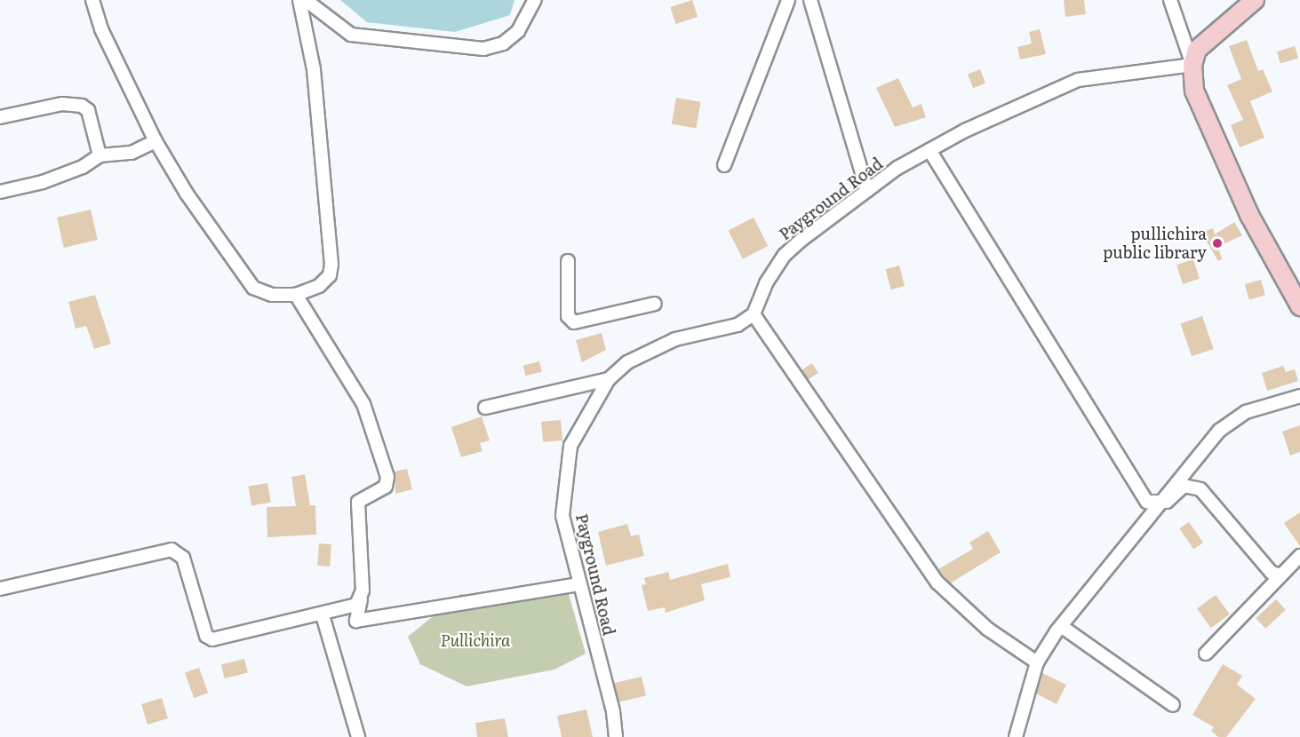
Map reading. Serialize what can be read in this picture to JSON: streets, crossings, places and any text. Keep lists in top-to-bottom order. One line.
{"streets":{"street":["Payground Road"]},"parks":["Pullichira"],"places":["pullichira public library"]}
